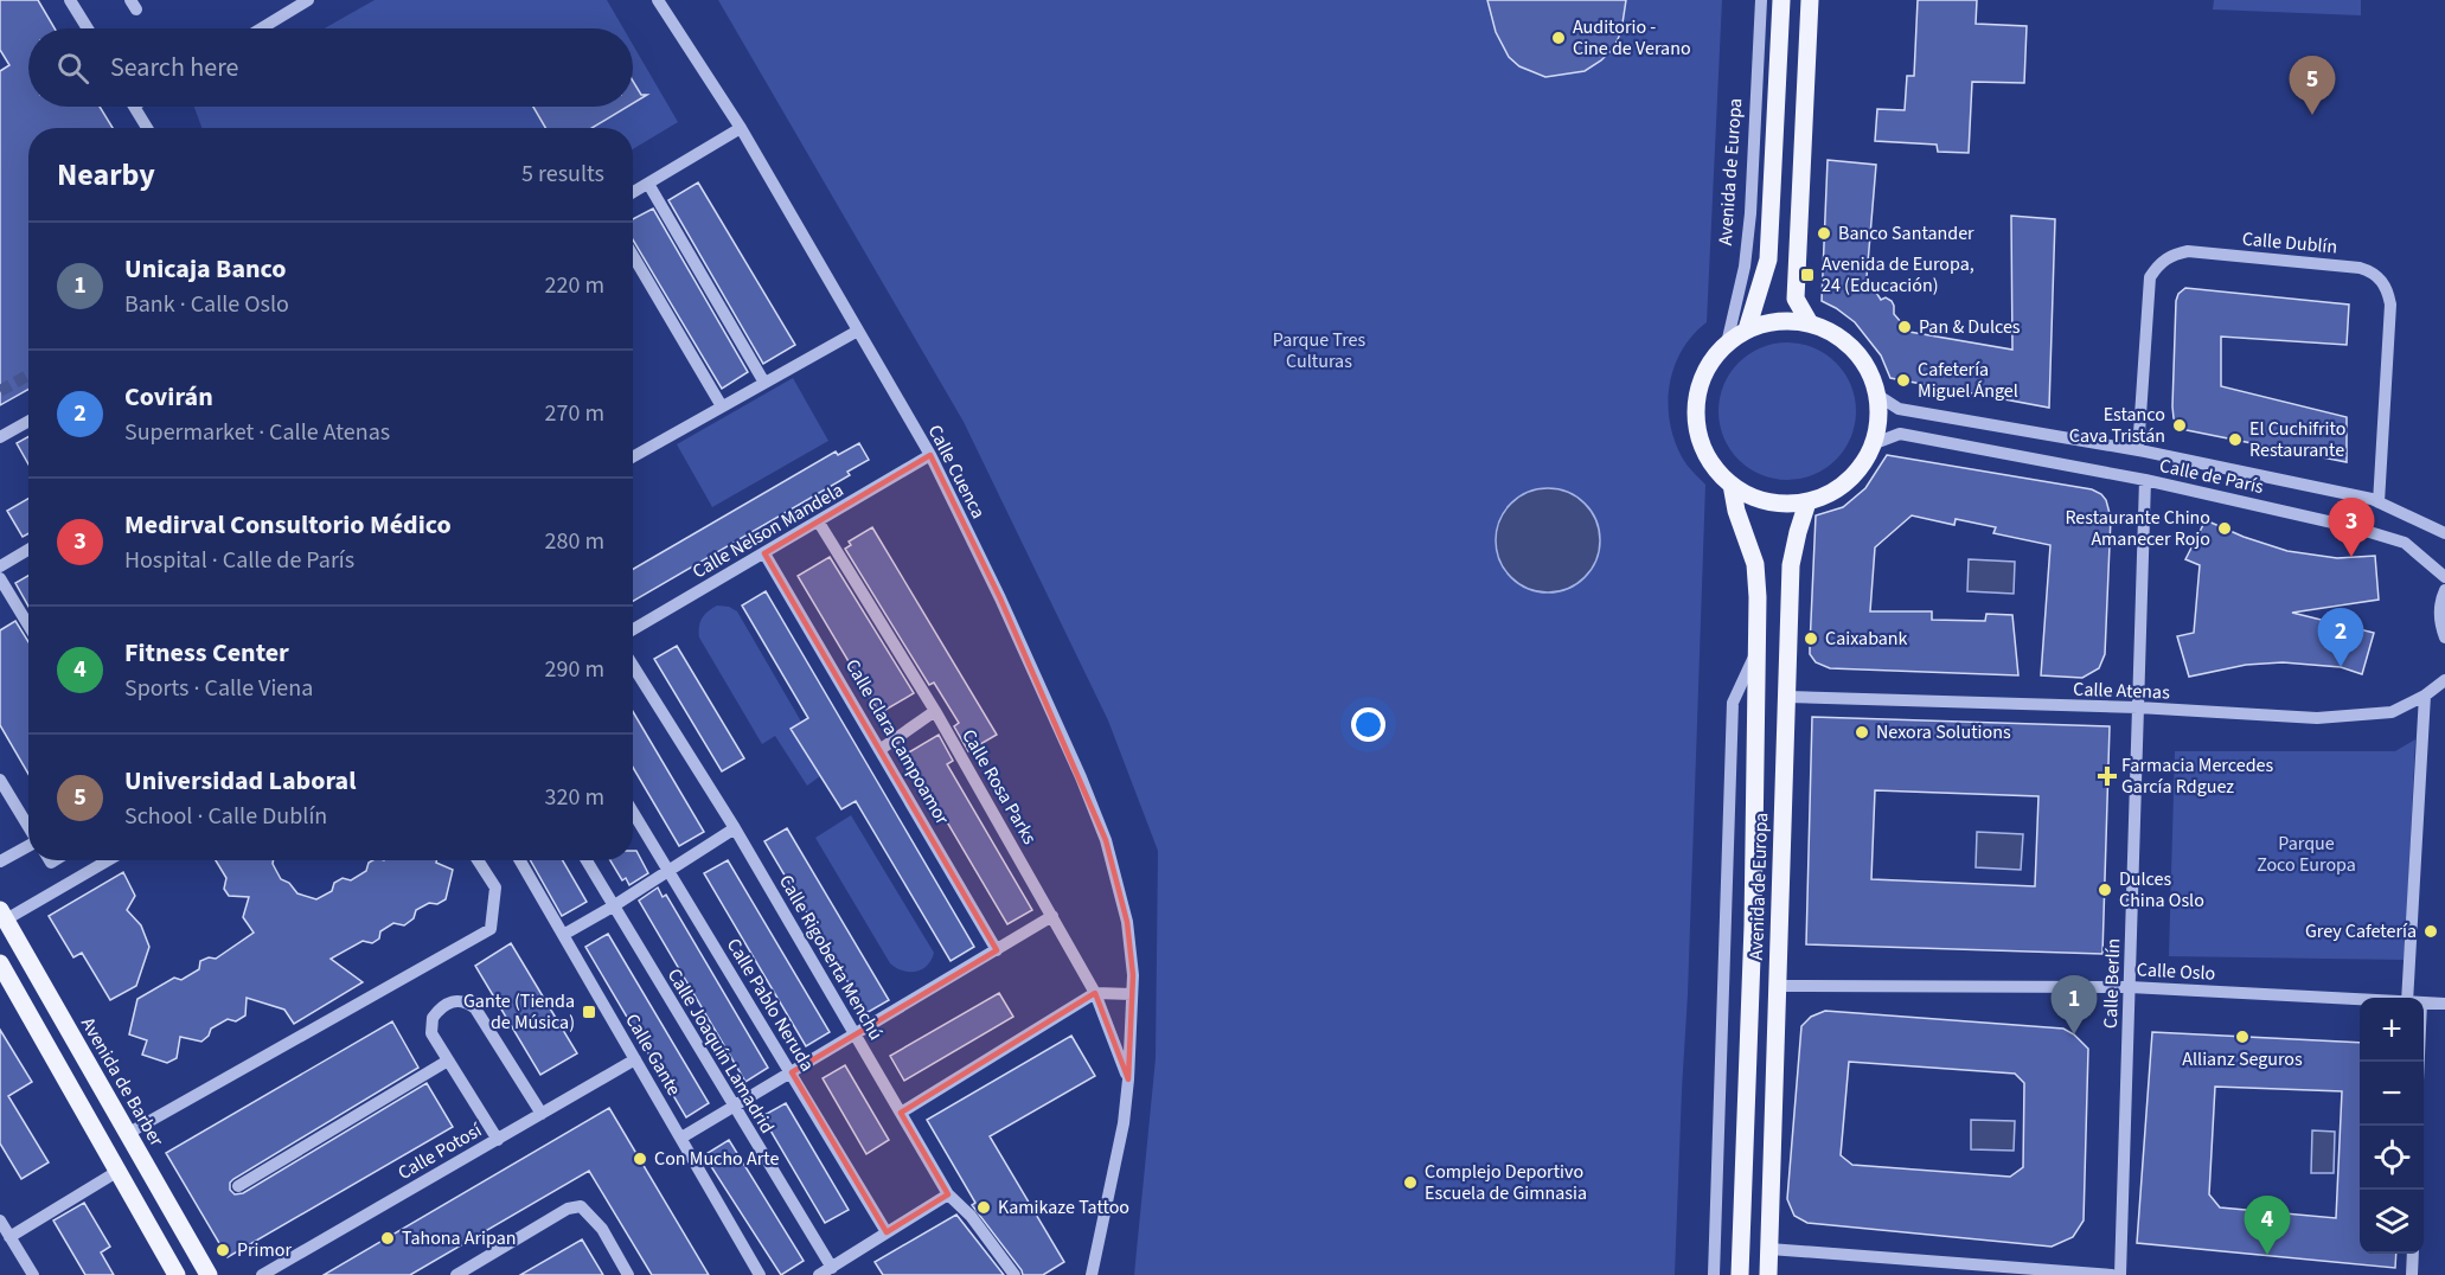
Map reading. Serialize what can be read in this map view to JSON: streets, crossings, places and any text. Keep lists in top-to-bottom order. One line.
{"streets":{"main road":["Avenida de Europa","Avenida de Barber"],"street":["Calle Dublín","Calle Cuenca","Calle de París","Calle Nelson Mandela","Calle Atenas","Calle Clara Campoamor","Calle Rosa Parks","Calle Rigoberta Menchú","Calle Oslo","Calle Berlín","Calle Pablo Neruda","Calle Joaquín Lamadrid","Calle Gante","Calle Potosí"]},"crossings":[["Avenida de Europa","Calle de París"],["Avenida de Europa","Calle Atenas"],["Avenida de Europa","Calle Oslo"],["Calle Dublín","Calle de París"],["Calle Cuenca","Calle Nelson Mandela"],["Calle Cuenca","Calle Rosa Parks"],["Calle de París","Calle Berlín"],["Calle Nelson Mandela","Calle Clara Campoamor"],["Calle Nelson Mandela","Calle Rosa Parks"],["Calle Atenas","Calle Berlín"],["Calle Oslo","Calle Berlín"],["Calle Gante","Calle Potosí"]],"parks":["Parque Tres Culturas","Parque Zoco Europa"],"places":{"other":["Auditorio - Cine de Verano","Banco Santander","Pan & Dulces","Cafetería Miguel Ángel","Estanco Cava Tristán","El Cuchifrito Restaurante","Restaurante Chino Amanecer Rojo","Caixabank","Nexora Solutions","Dulces China Oslo","Grey Cafetería","Allianz Seguros","Con Mucho Arte","Complejo Deportivo Escuela de Gimnasia","Kamikaze Tattoo","Tahona Aripan","Primor"],"transit":["Avenida de Europa, 24 (Educación)","Gante (Tienda de Música)"],"health":["Farmacia Mercedes García Rdguez"]},"page":{"search":"Search here","pins":["5","3","2","1","4"],"heading":["Nearby","5 results"],"list":[{"mark":"1","name":"Unicaja Banco","note":"Bank · Calle Oslo","value":"220 m"},{"mark":"2","name":"Covirán","note":"Supermarket · Calle Atenas","value":"270 m"},{"mark":"3","name":"Medirval Consultorio Médico","note":"Hospital · Calle de París","value":"280 m"},{"mark":"4","name":"Fitness Center","note":"Sports · Calle Viena","value":"290 m"},{"mark":"5","name":"Universidad Laboral","note":"School · Calle Dublín","value":"320 m"}],"map_buttons":["+","−"]}}
